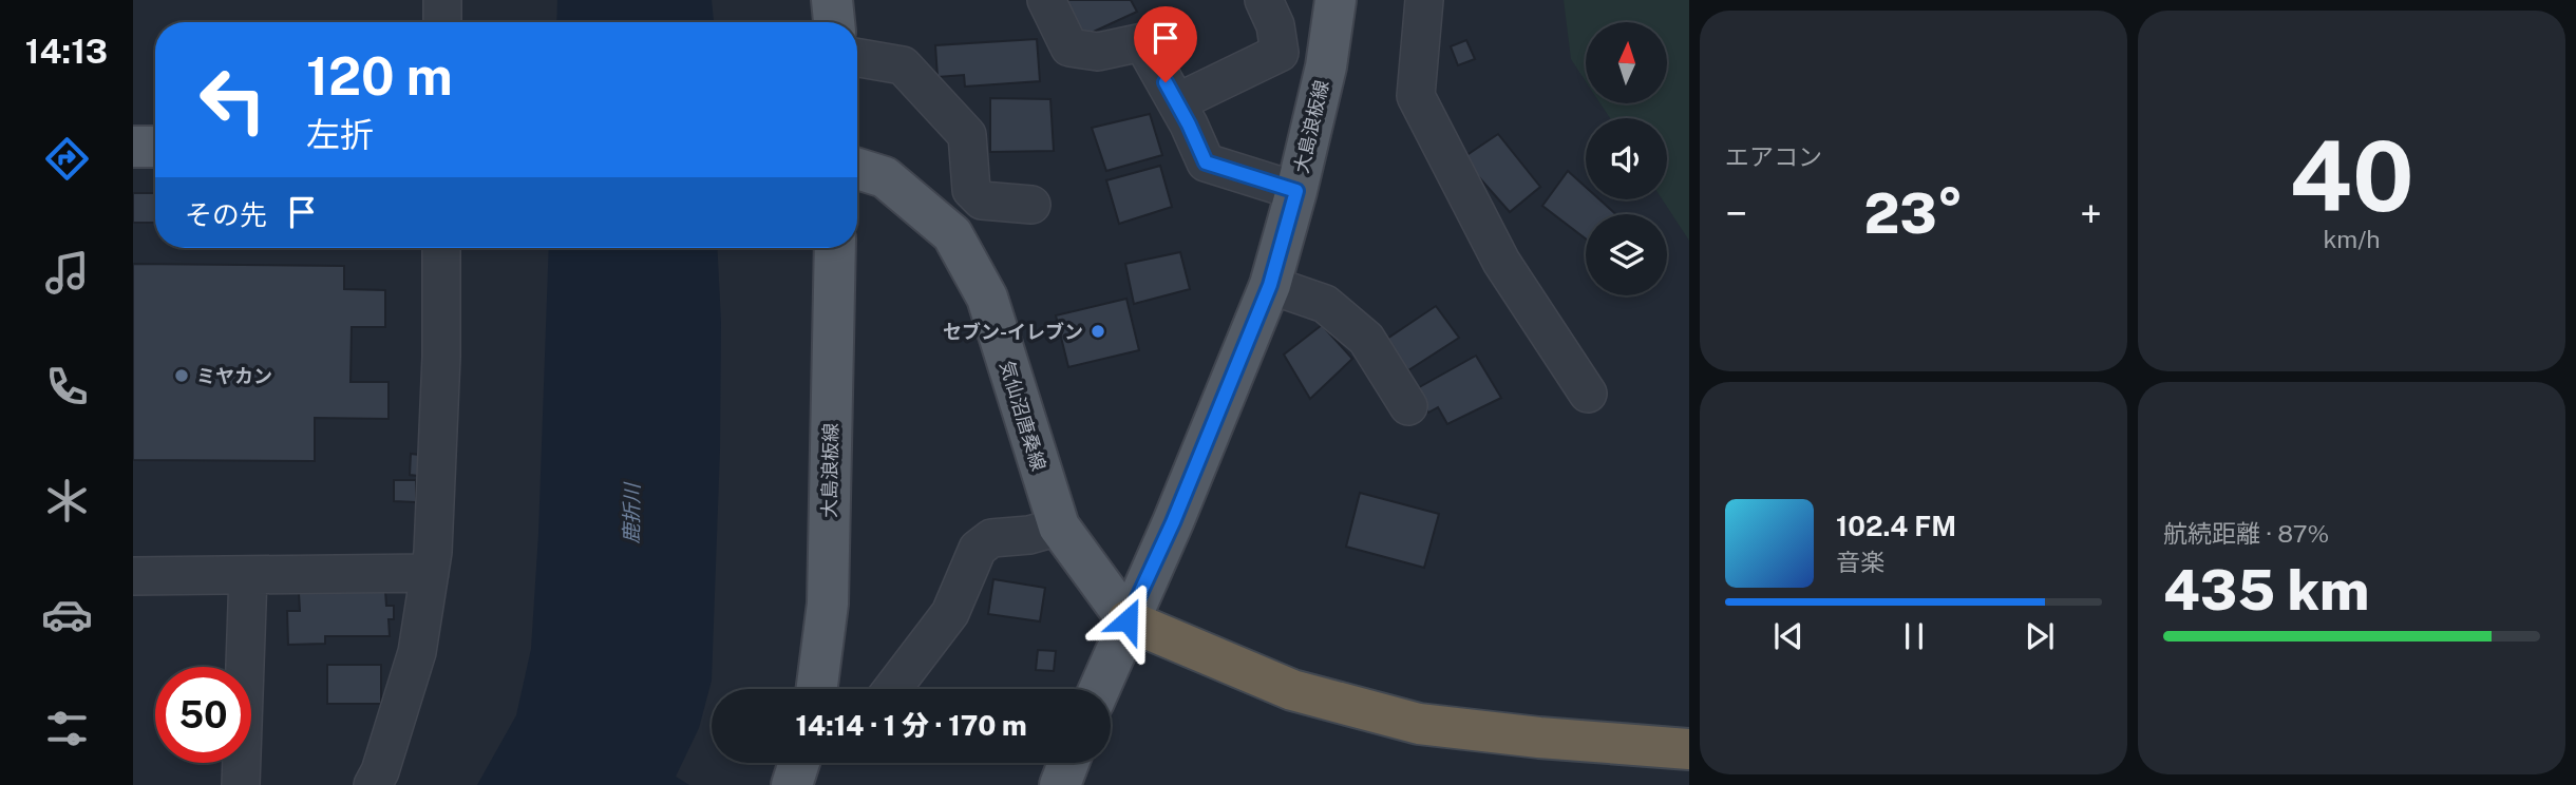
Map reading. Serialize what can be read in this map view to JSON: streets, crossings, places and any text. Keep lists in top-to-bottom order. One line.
{"streets":{"main road":["大島浪板線","気仙沼唐桑線"]},"crossings":[["大島浪板線","気仙沼唐桑線"]],"water":["鹿折川"],"places":["セブン-イレブン","ミヤカン"],"north":"top","page":{"tabs":"14:13","tile":["エアコン",["40","km/h"],["航続距離 · 87%","435 km"]],"turn":["120 m","左折"],"then":"その先","heat":["−","23°","+"],"song":["102.4 FM","音楽"],"limit":"50","trip":"14:14 · 1 分 · 170 m"}}
